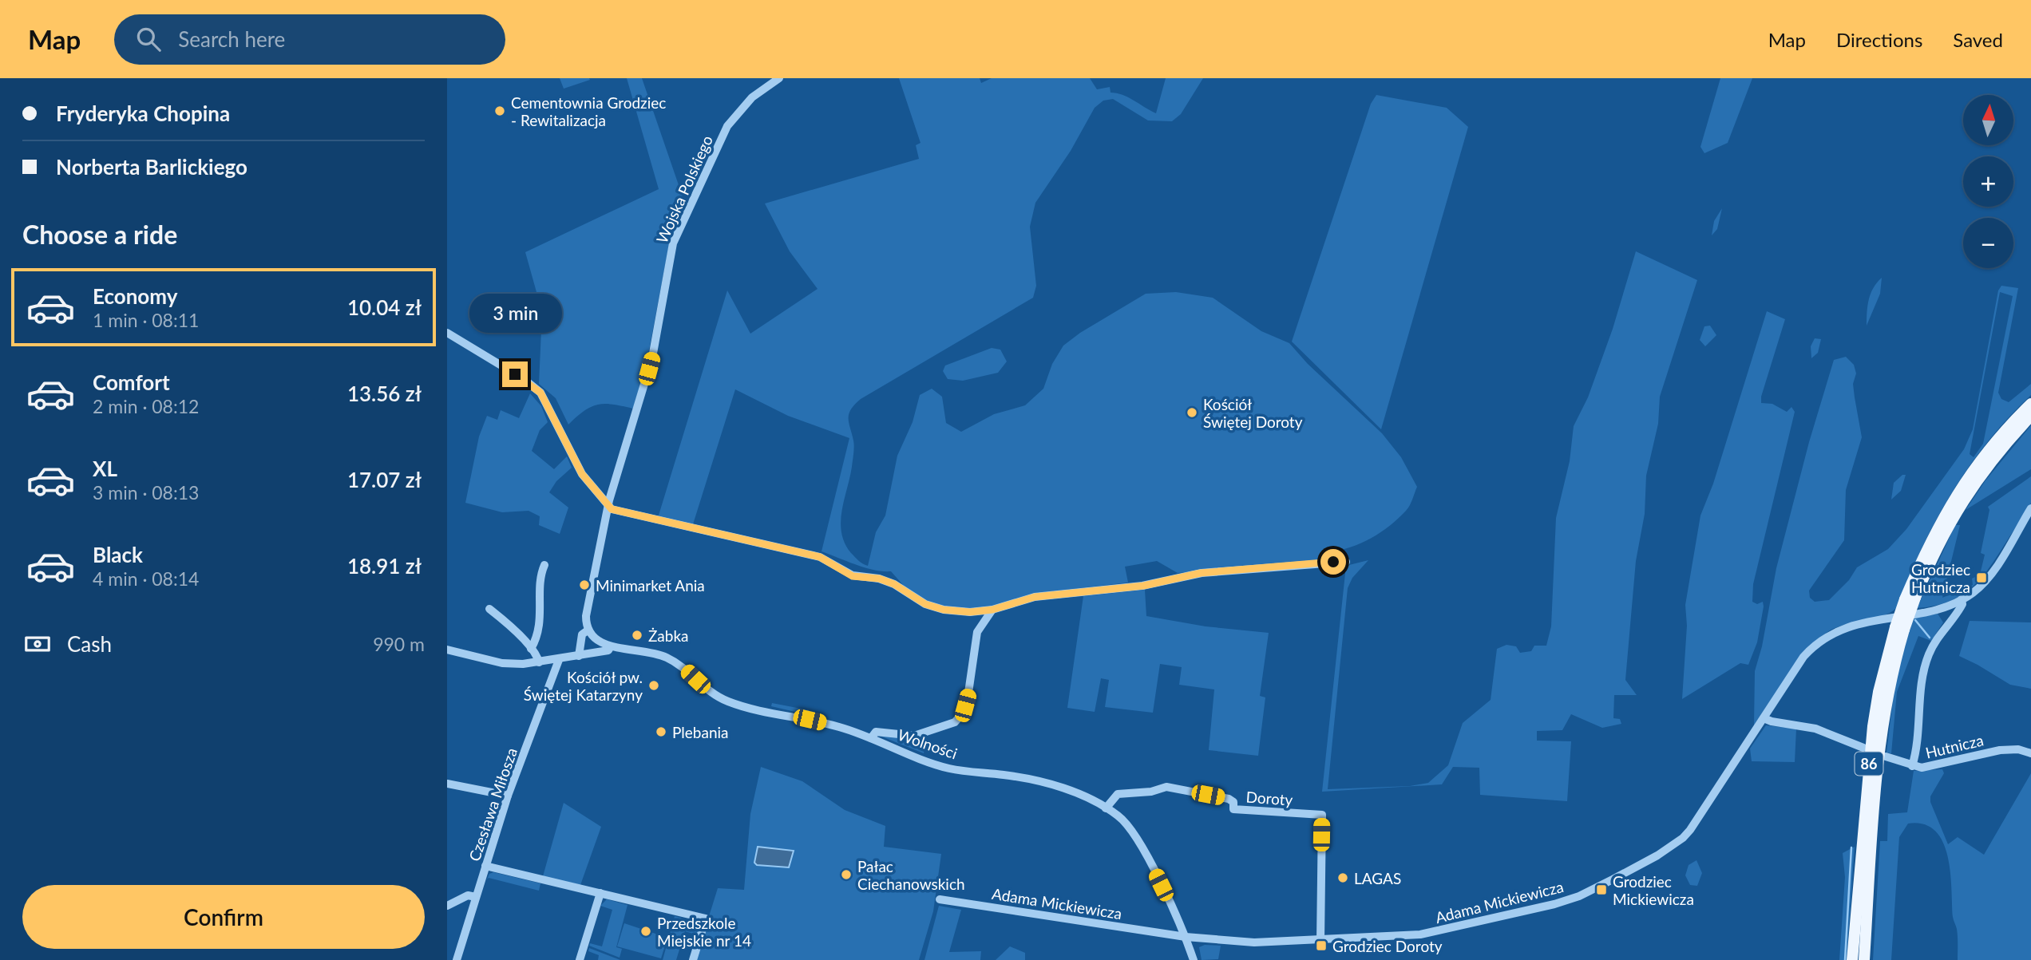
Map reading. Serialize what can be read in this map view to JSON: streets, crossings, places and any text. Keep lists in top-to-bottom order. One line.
{"streets":{"main road":["86"],"street":["Wojska Polskiego","Wolności","Hutnicza","Doroty","Czesława Miłosza","Adama Mickiewicza"]},"crossings":[["Wojska Polskiego","Wolności"],["Wolności","Doroty"],["Wolności","Czesława Miłosza"],["Wolności","Adama Mickiewicza"],["Doroty","Adama Mickiewicza"]],"places":{"other":["Cementownia Grodziec - Rewitalizacja","Kościół Świętej Doroty","Minimarket Ania","Żabka","Kościół pw. Świętej Katarzyny","Plebania","Pałac Ciechanowskich","LAGAS","Przedszkole Miejskie nr 14"],"transit":["Grodziec Hutnicza","Grodziec Mickiewicza","Grodziec Doroty"]},"north":"top","page":{"header":"Map","search":"Search here","nav":["Map","Directions","Saved"],"banner":["Fryderyka Chopina","Norberta Barlickiego"],"map_buttons":["+","−"],"heading":"Choose a ride","list":[{"name":"Economy","note":"1 min · 08:11","value":"10.04 zł"},{"name":"Comfort","note":"2 min · 08:12","value":"13.56 zł"},{"name":"XL","note":"3 min · 08:13","value":"17.07 zł"},{"name":"Black","note":"4 min · 08:14","value":"18.91 zł"}],"bubble":"3 min","pay":["Cash","990 m"],"buttons":"Confirm"}}
